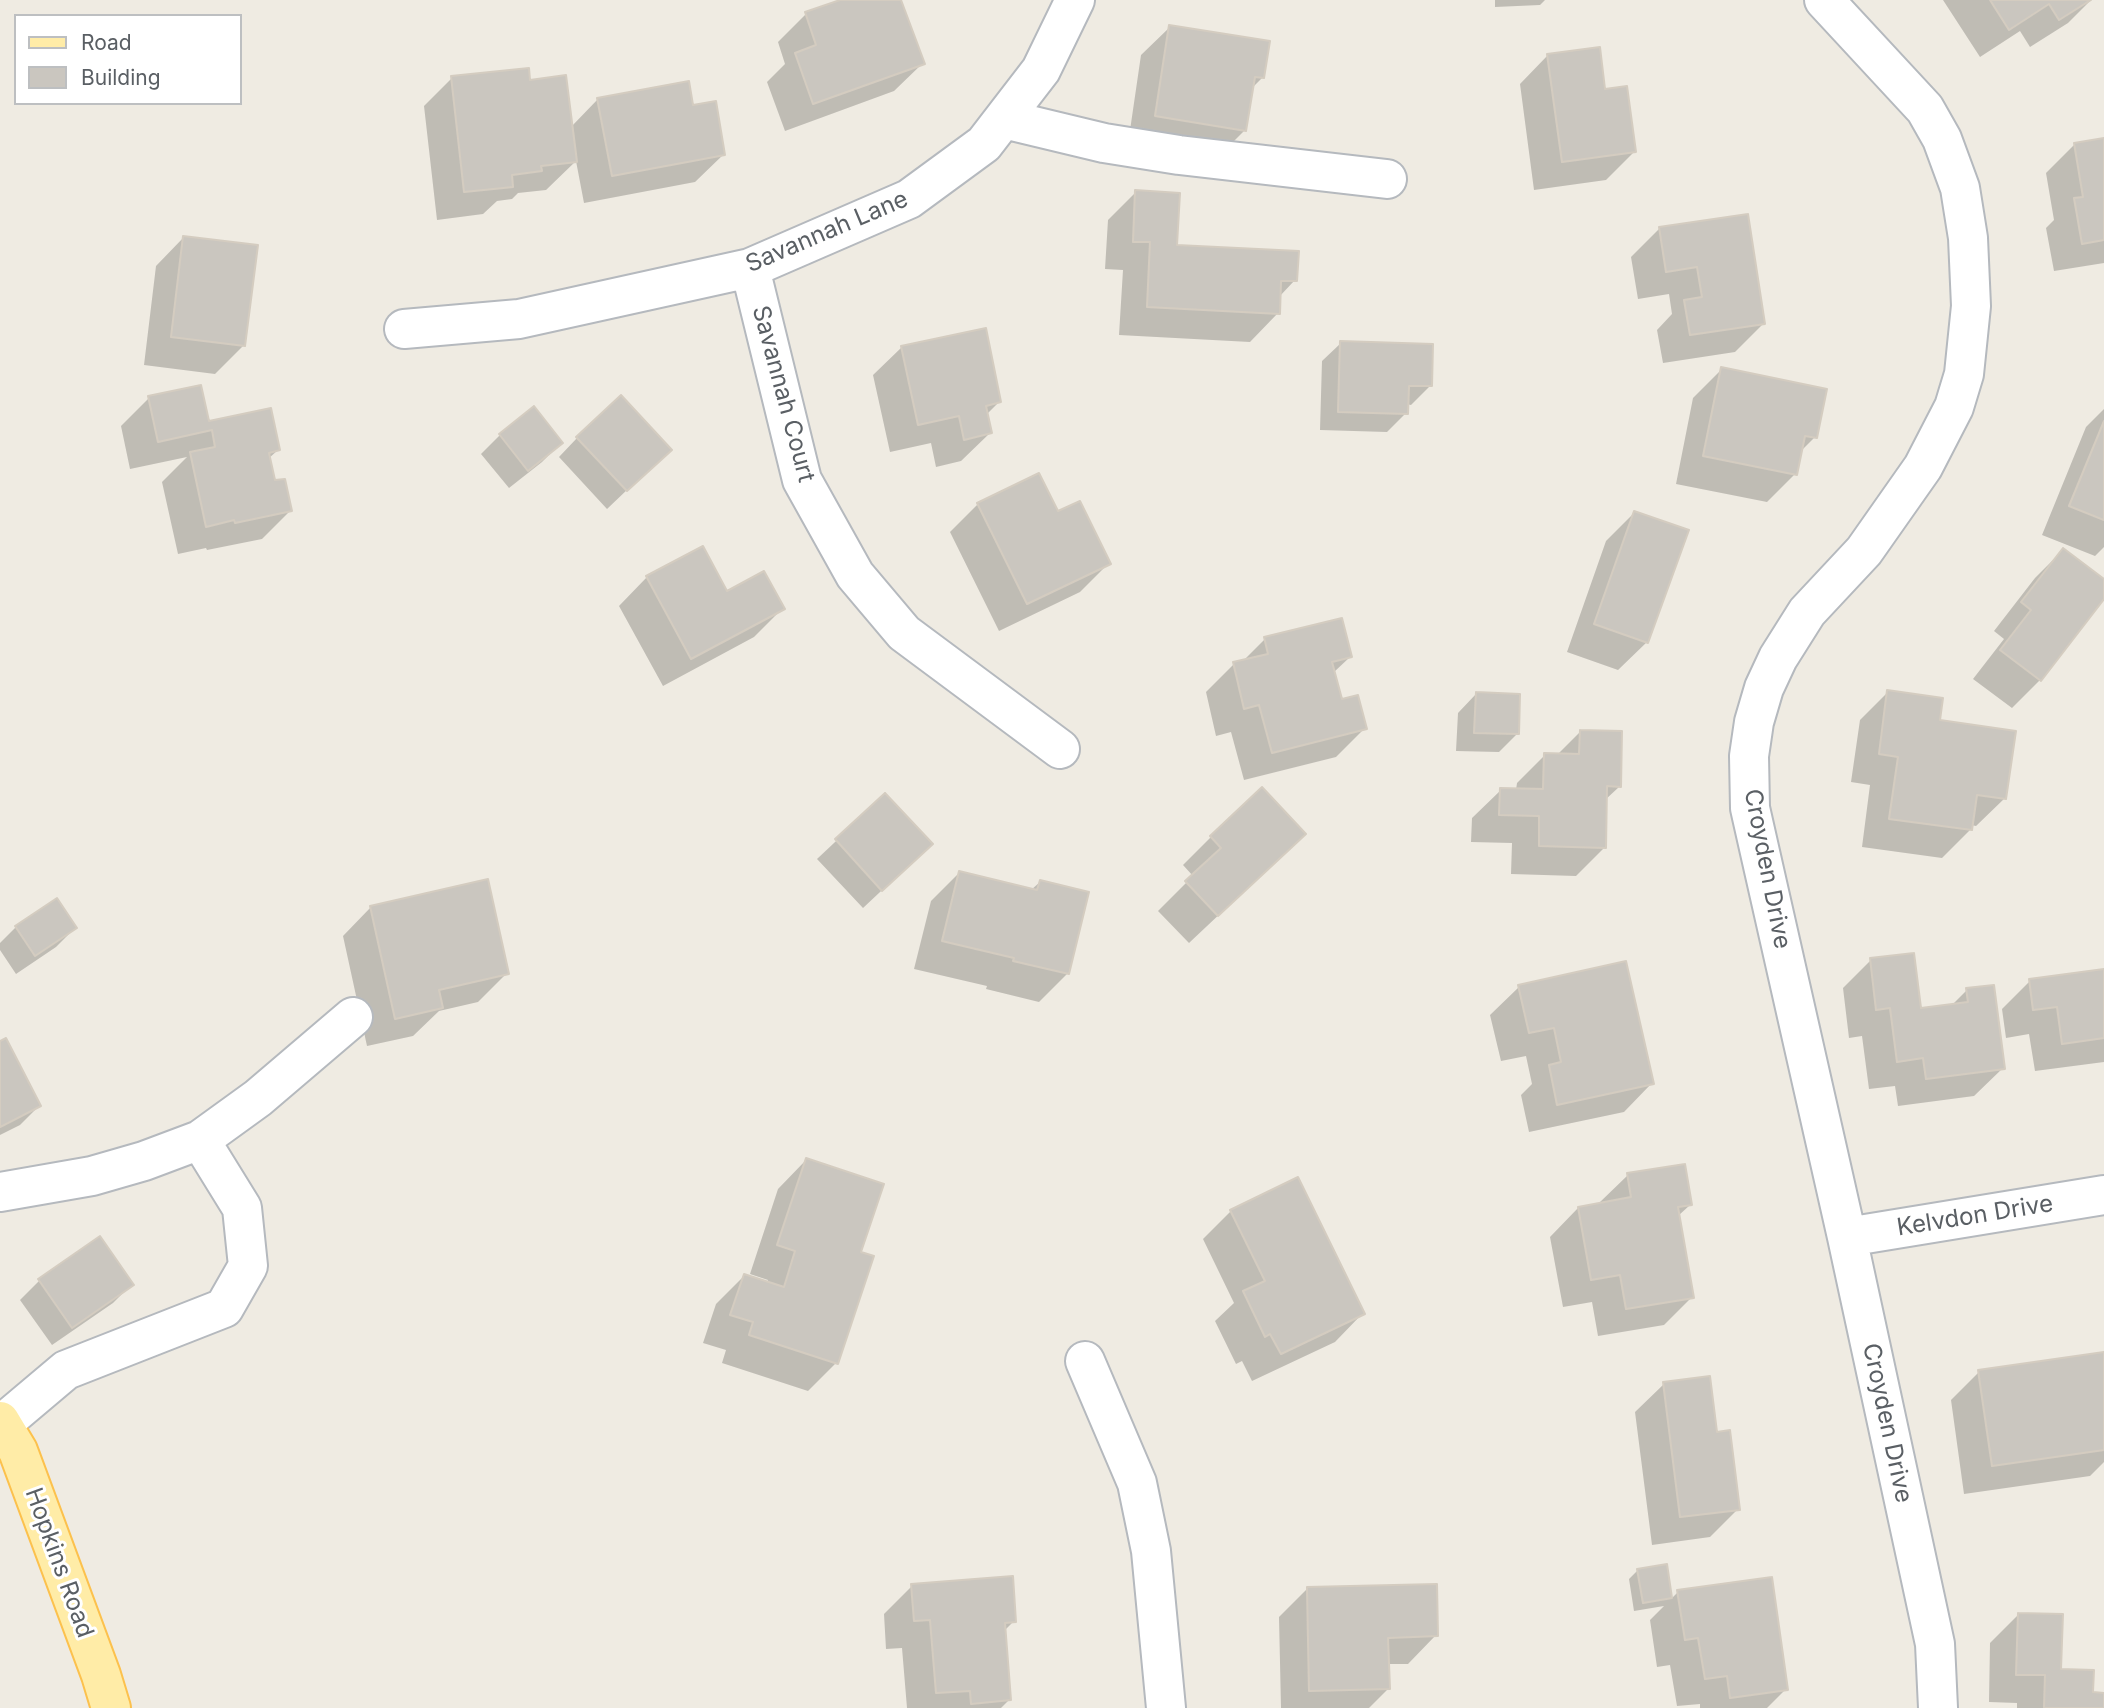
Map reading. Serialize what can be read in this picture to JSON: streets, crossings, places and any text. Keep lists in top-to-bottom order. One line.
{"streets":{"main road":["Hopkins Road"],"street":["Savannah Lane","Savannah Court","Croyden Drive","Kelvdon Drive"]},"crossings":[["Savannah Lane","Savannah Court"],["Croyden Drive","Kelvdon Drive"]],"legend":["Road","Building"]}
